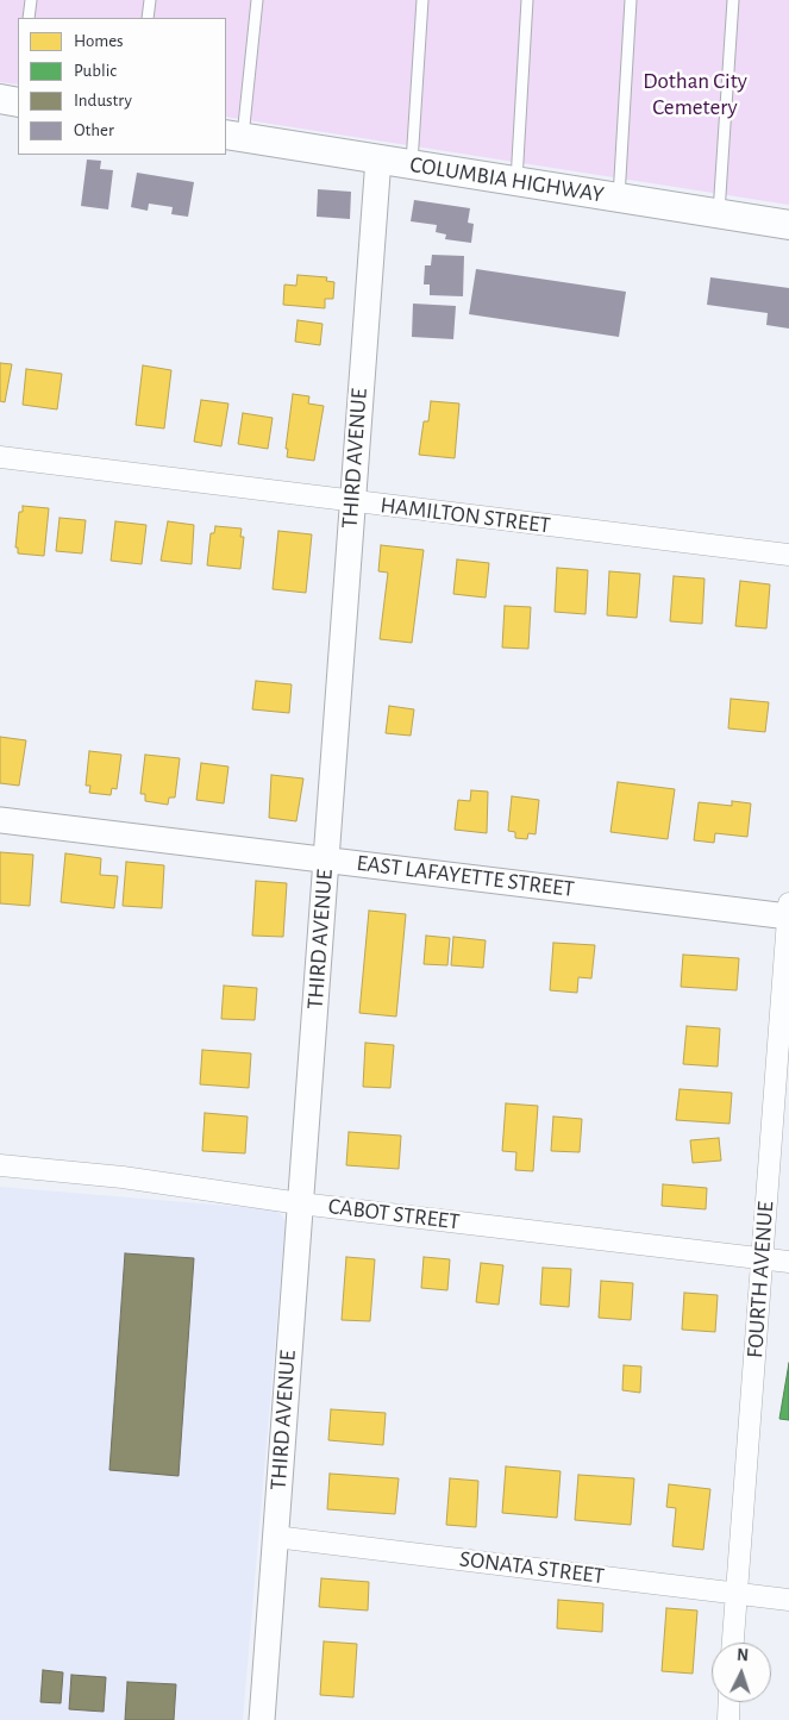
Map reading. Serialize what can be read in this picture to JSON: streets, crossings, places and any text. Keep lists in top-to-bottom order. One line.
{"streets":{"main road":["COLUMBIA HIGHWAY"],"street":["THIRD AVENUE","HAMILTON STREET","EAST LAFAYETTE STREET","CABOT STREET","FOURTH AVENUE","SONATA STREET"]},"crossings":[["COLUMBIA HIGHWAY","THIRD AVENUE"],["THIRD AVENUE","HAMILTON STREET"],["THIRD AVENUE","EAST LAFAYETTE STREET"],["THIRD AVENUE","CABOT STREET"],["THIRD AVENUE","SONATA STREET"],["EAST LAFAYETTE STREET","FOURTH AVENUE"],["CABOT STREET","FOURTH AVENUE"],["FOURTH AVENUE","SONATA STREET"]],"parks":["Dothan City Cemetery"],"legend":["Homes","Public","Industry","Other"],"north":"top"}
